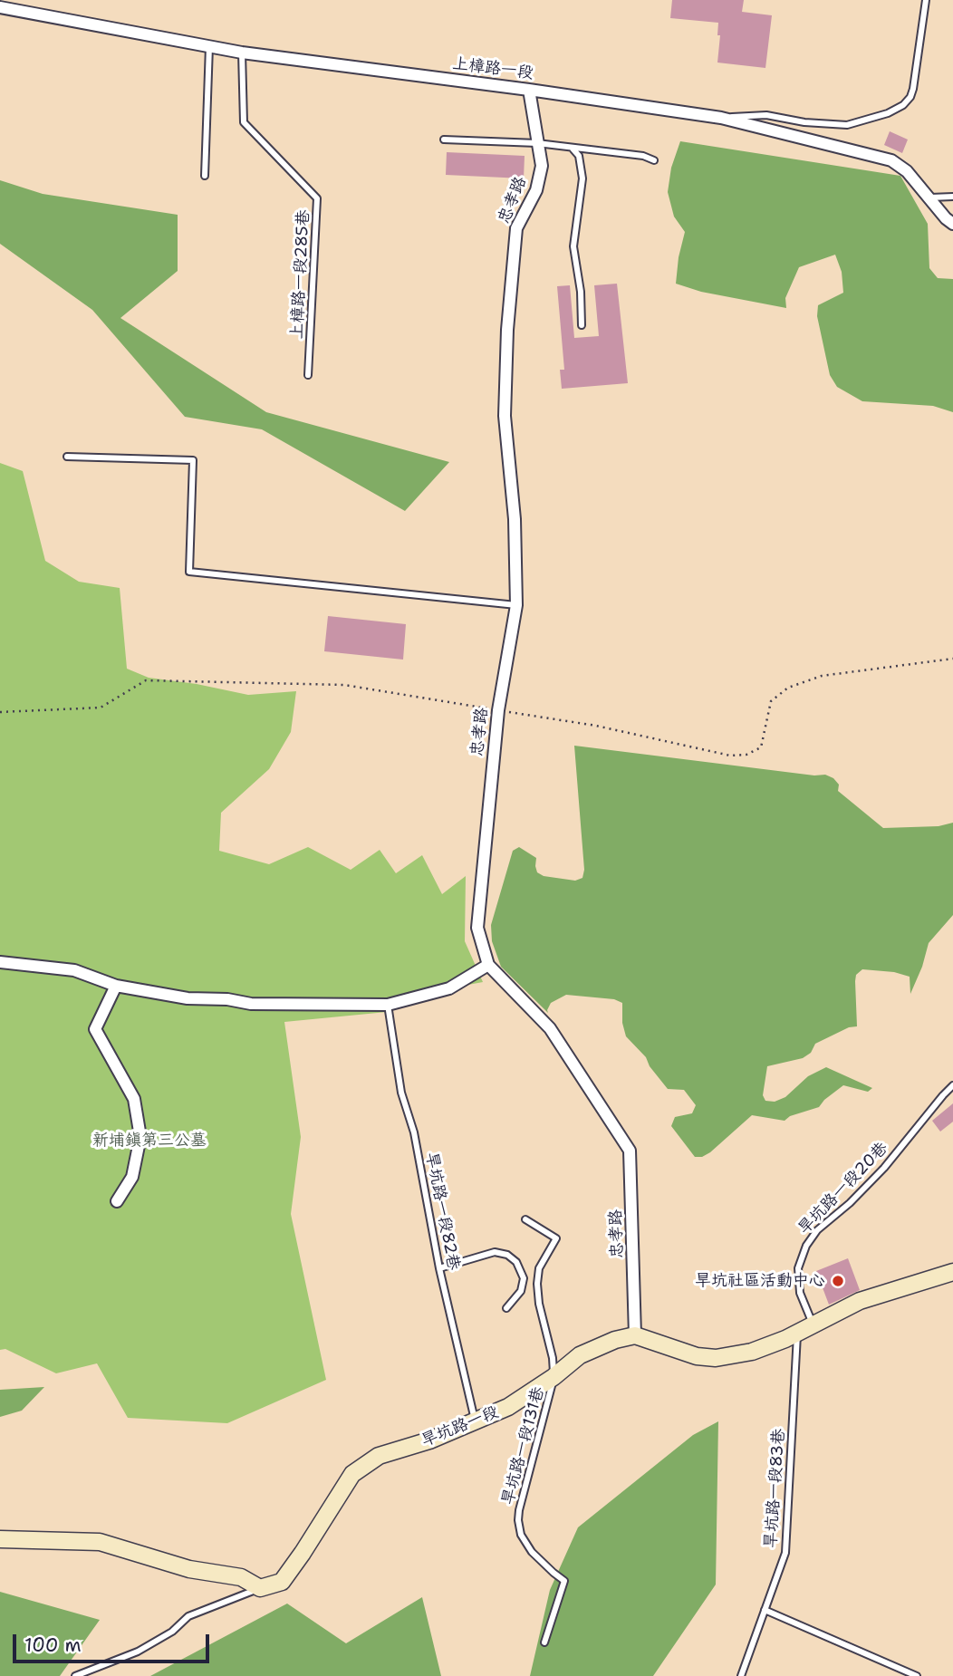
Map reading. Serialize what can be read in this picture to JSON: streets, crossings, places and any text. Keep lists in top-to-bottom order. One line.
{"streets":{"street":["上樟路一段","忠孝路","旱坑路一段"],"lane":["上樟路一段285巷","旱坑路一段20巷","旱坑路一段82巷","旱坑路一段131巷","旱坑路一段83巷"]},"crossings":[["上樟路一段","忠孝路"],["上樟路一段","上樟路一段285巷"],["忠孝路","旱坑路一段"],["旱坑路一段82巷","旱坑路一段"],["旱坑路一段","旱坑路一段131巷"]],"parks":["新埔鎮第三公墓"],"places":["旱坑社區活動中心"],"scale_bar":"100 m"}
